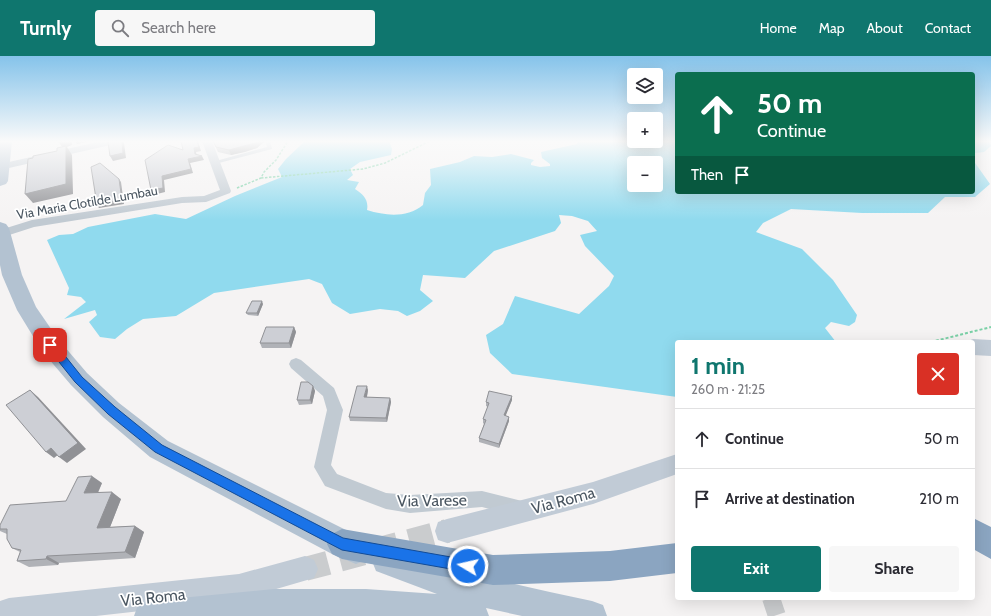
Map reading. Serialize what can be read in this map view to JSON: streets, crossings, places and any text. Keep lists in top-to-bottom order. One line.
{"streets":{"main road":["Via Roma"],"street":["Via Maria Clotilde Lumbau","Via Varese"]},"crossings":[["Via Varese","Via Roma"]],"page":{"header":"Turnly","search":"Search here","nav":["Home","Map","About","Contact"],"map_buttons":["+","−"],"turn":["50 m","Continue"],"then":"Then","heading":["1 min","260 m · 21:25"],"list":[{"name":"Continue","value":"50 m"},{"name":"Arrive at destination","value":"210 m"}],"buttons":["Exit","Share"]}}
